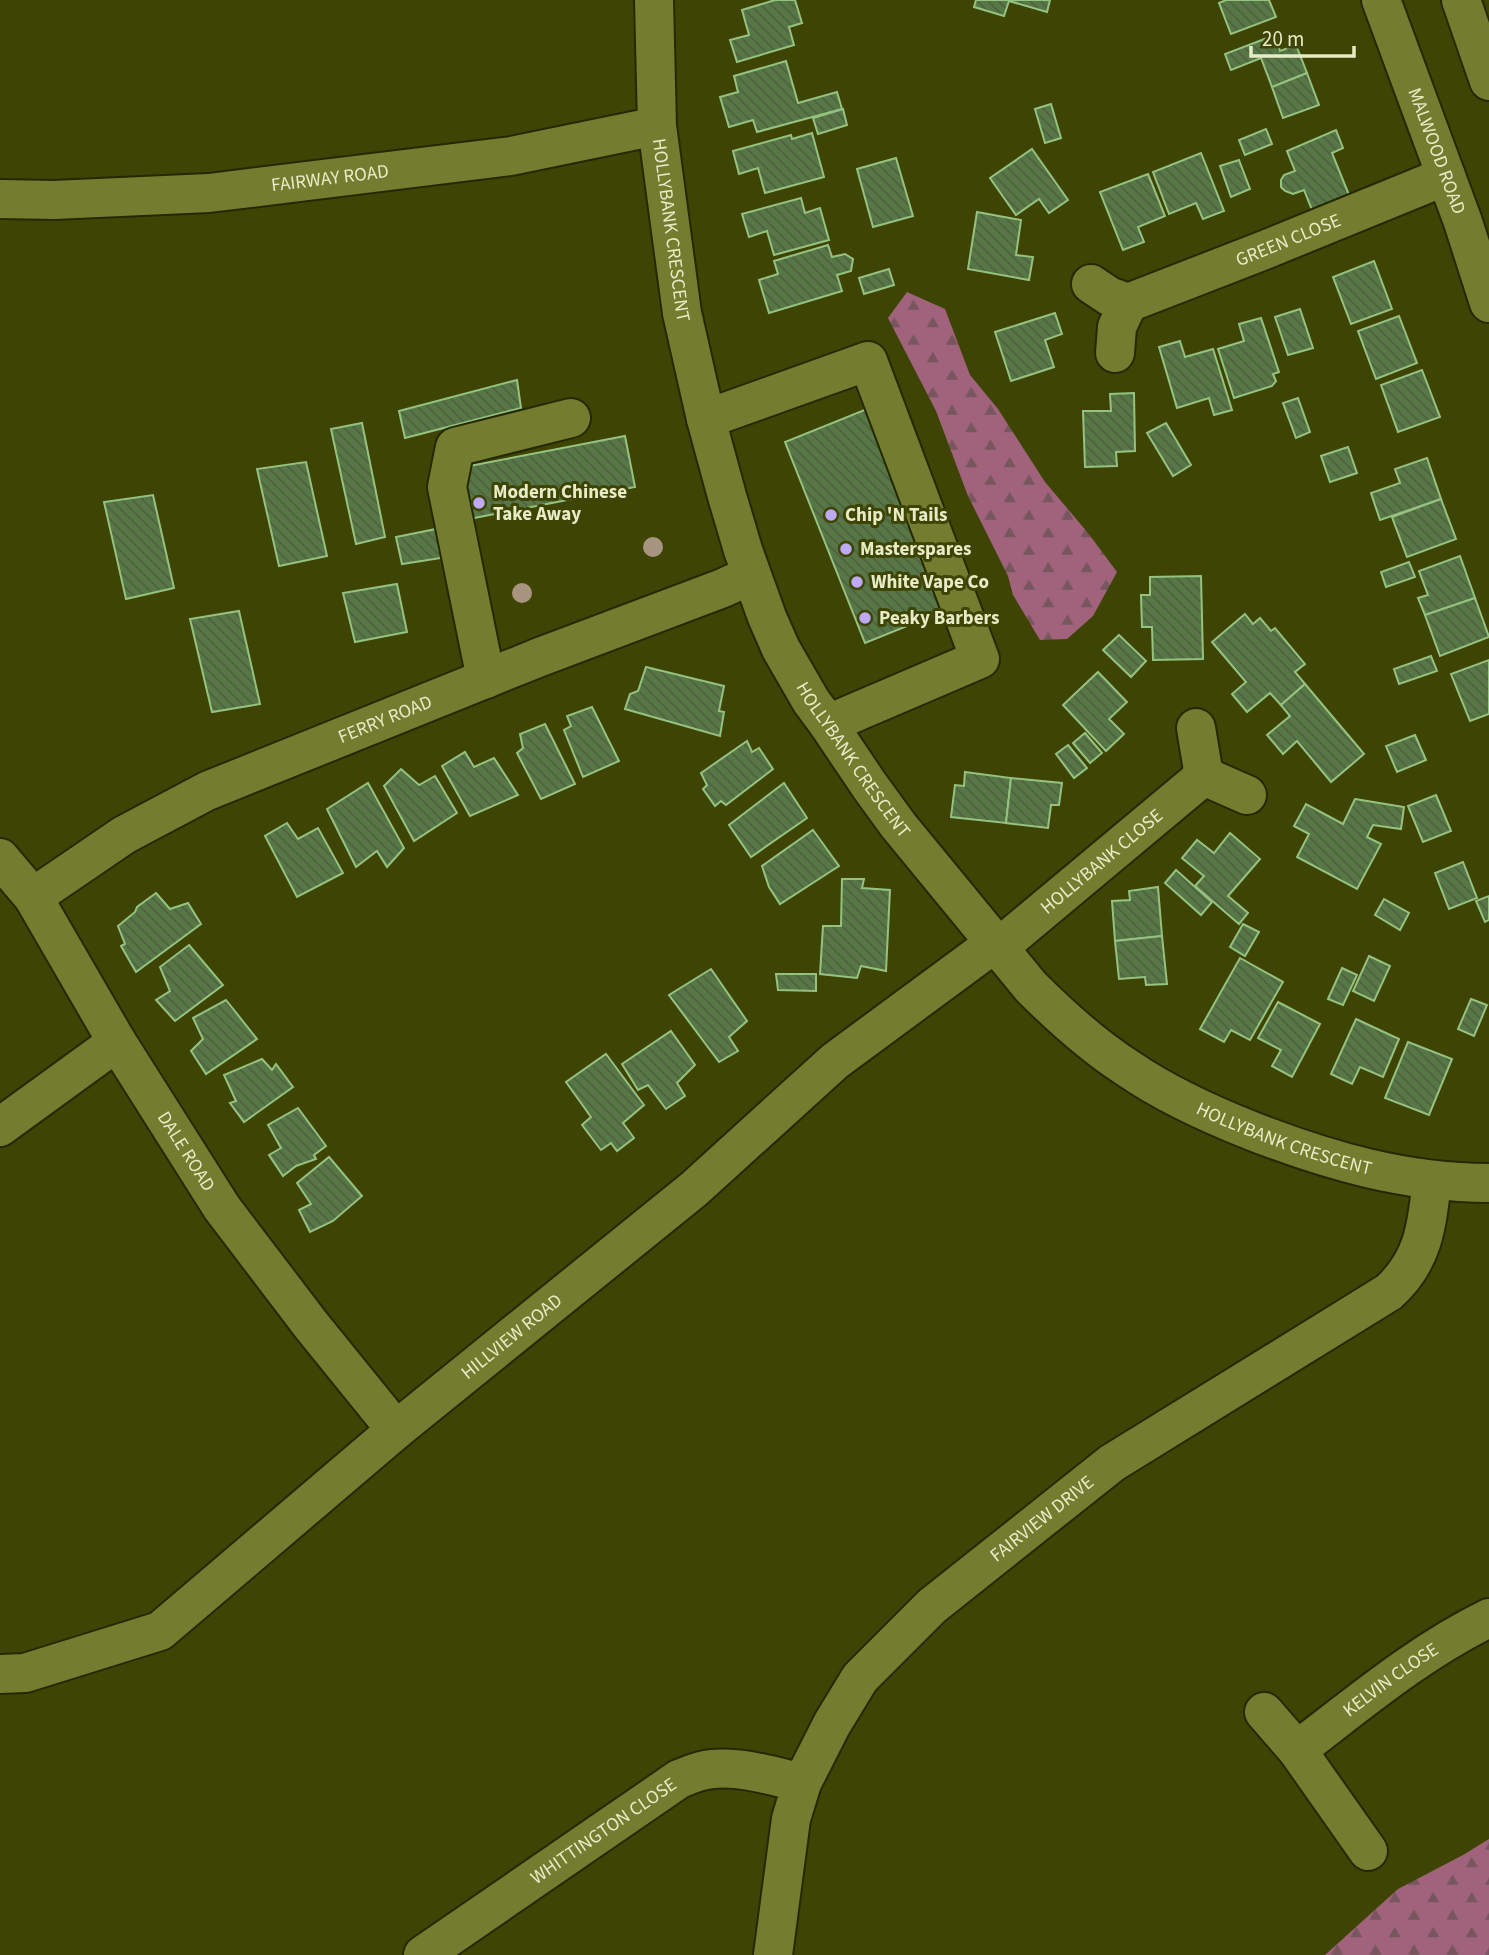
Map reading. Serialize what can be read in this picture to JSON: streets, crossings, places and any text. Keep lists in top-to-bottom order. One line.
{"streets":{"street":["MALWOOD ROAD","FAIRWAY ROAD","HOLLYBANK CRESCENT","GREEN CLOSE","FERRY ROAD","HOLLYBANK CLOSE","DALE ROAD","HILLVIEW ROAD","FAIRVIEW DRIVE","KELVIN CLOSE","WHITTINGTON CLOSE"]},"crossings":[["MALWOOD ROAD","GREEN CLOSE"],["FAIRWAY ROAD","HOLLYBANK CRESCENT"],["HOLLYBANK CRESCENT","FERRY ROAD"],["HOLLYBANK CRESCENT","HOLLYBANK CLOSE"],["HOLLYBANK CRESCENT","HILLVIEW ROAD"],["HOLLYBANK CRESCENT","FAIRVIEW DRIVE"],["FERRY ROAD","DALE ROAD"],["HOLLYBANK CLOSE","HILLVIEW ROAD"],["DALE ROAD","HILLVIEW ROAD"],["FAIRVIEW DRIVE","WHITTINGTON CLOSE"]],"places":["Modern Chinese Take Away","Chip 'N Tails","Masterspares","White Vape Co","Peaky Barbers"],"scale_bar":"20 m"}
